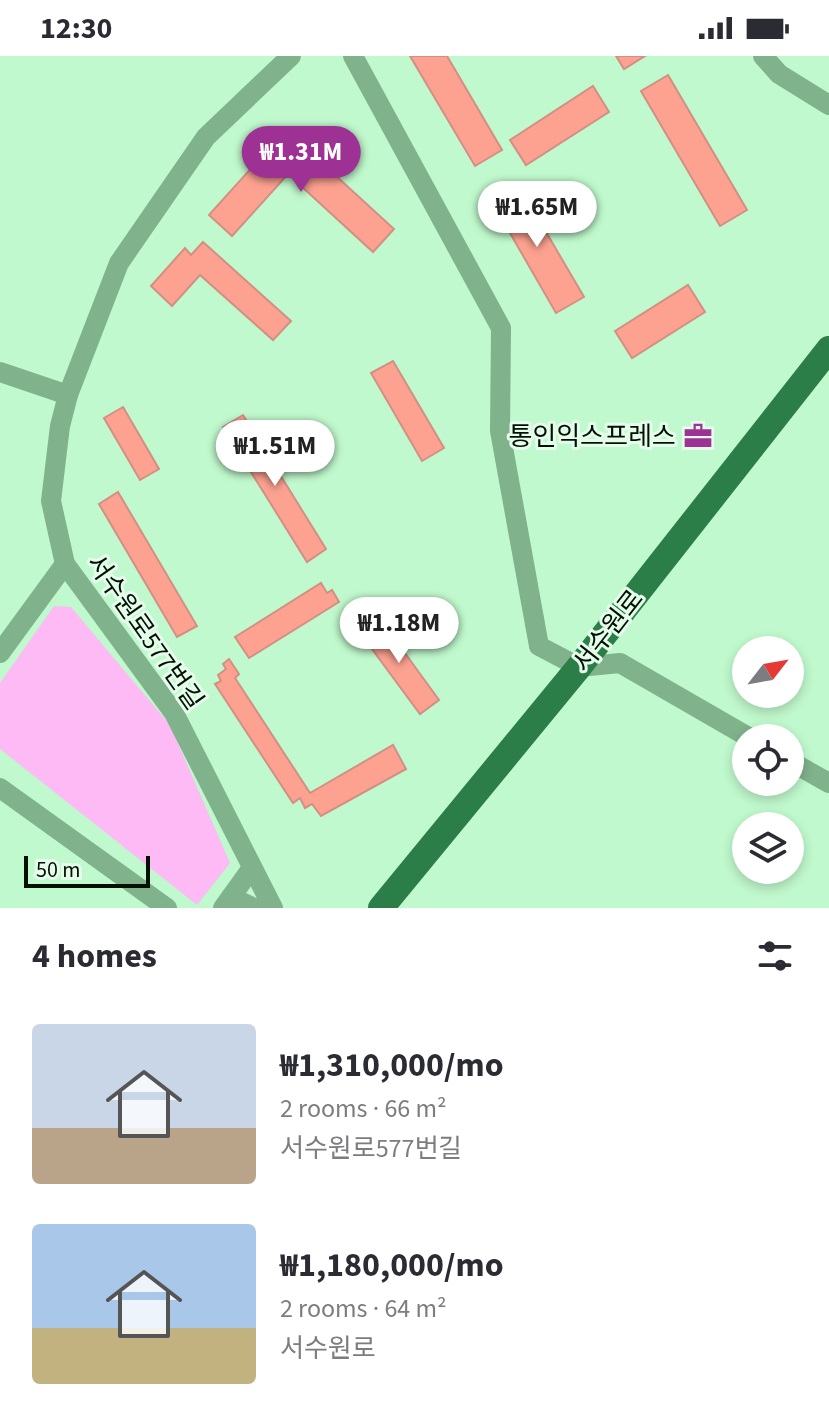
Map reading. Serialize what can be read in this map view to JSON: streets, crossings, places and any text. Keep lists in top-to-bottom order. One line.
{"streets":{"main road":["서수원로"],"street":["서수원로577번길"]},"places":{"office":["통인익스프레스"]},"scale_bar":"50 m","north":"top right","page":{"status":"12:30","price":["₩1.31M","₩1.65M","₩1.51M","₩1.18M"],"scale":"50 m","heading":"4 homes","list":[{"name":"₩1,310,000/mo","note":"2 rooms · 66 m² · 서수원로577번길"},{"name":"₩1,180,000/mo","note":"2 rooms · 64 m² · 서수원로"}]}}
